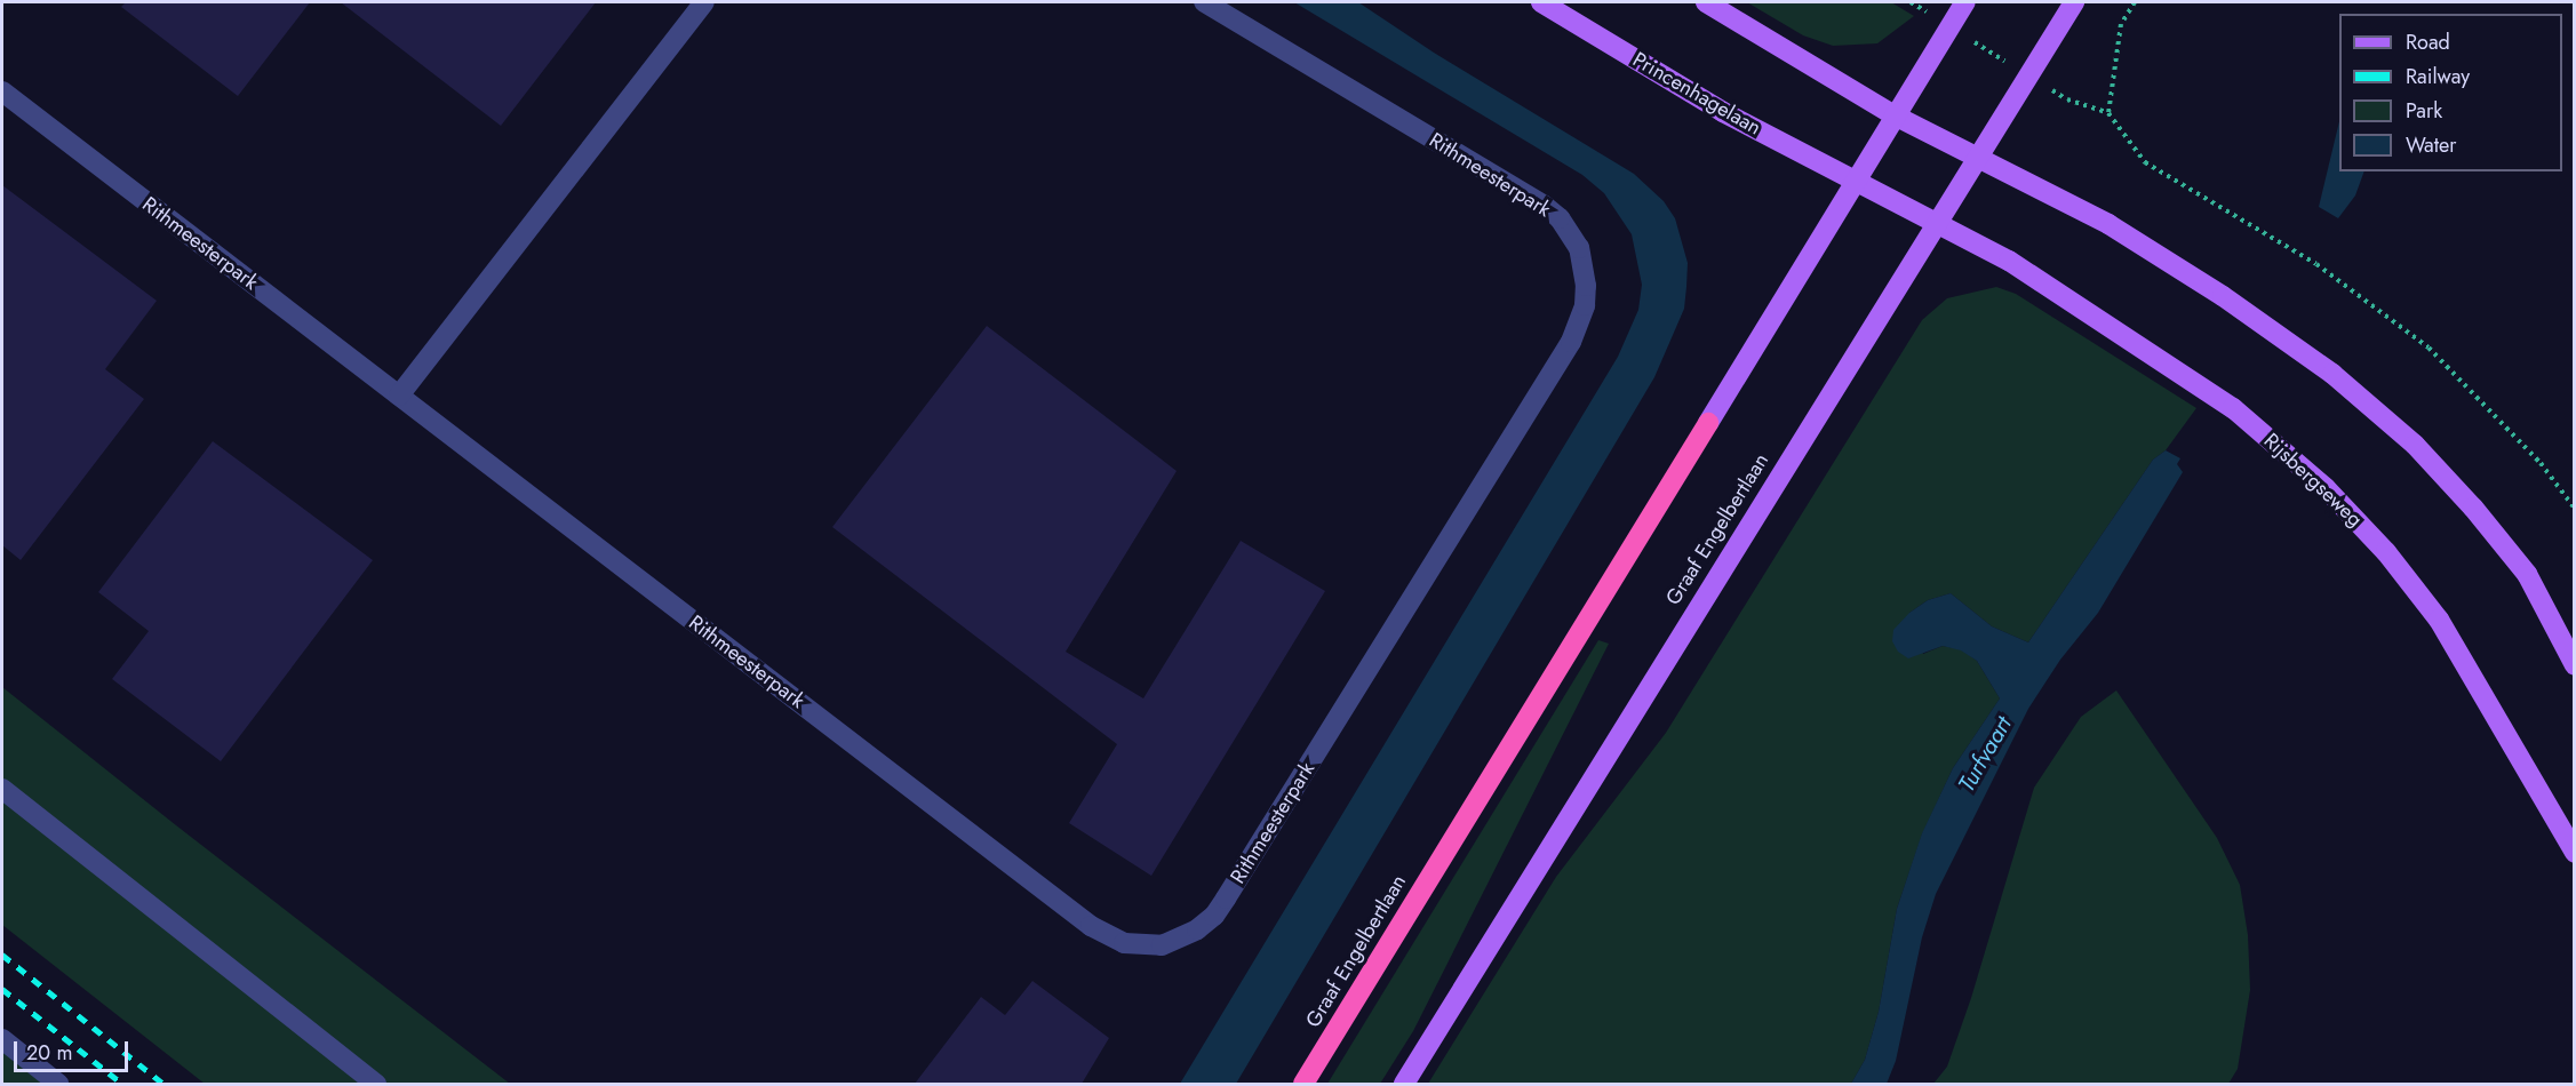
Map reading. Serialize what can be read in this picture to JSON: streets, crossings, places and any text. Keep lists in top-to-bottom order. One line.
{"streets":{"highway":["Graaf Engelbertlaan"],"main road":["Princenhagelaan","Rijsbergseweg"],"street":["Rithmeesterpark"]},"crossings":[["Princenhagelaan","Rijsbergseweg"],["Princenhagelaan","Graaf Engelbertlaan"],["Rijsbergseweg","Graaf Engelbertlaan"]],"water":["Turfvaart"],"legend":["Road","Railway","Park","Water"],"scale_bar":"20 m"}
